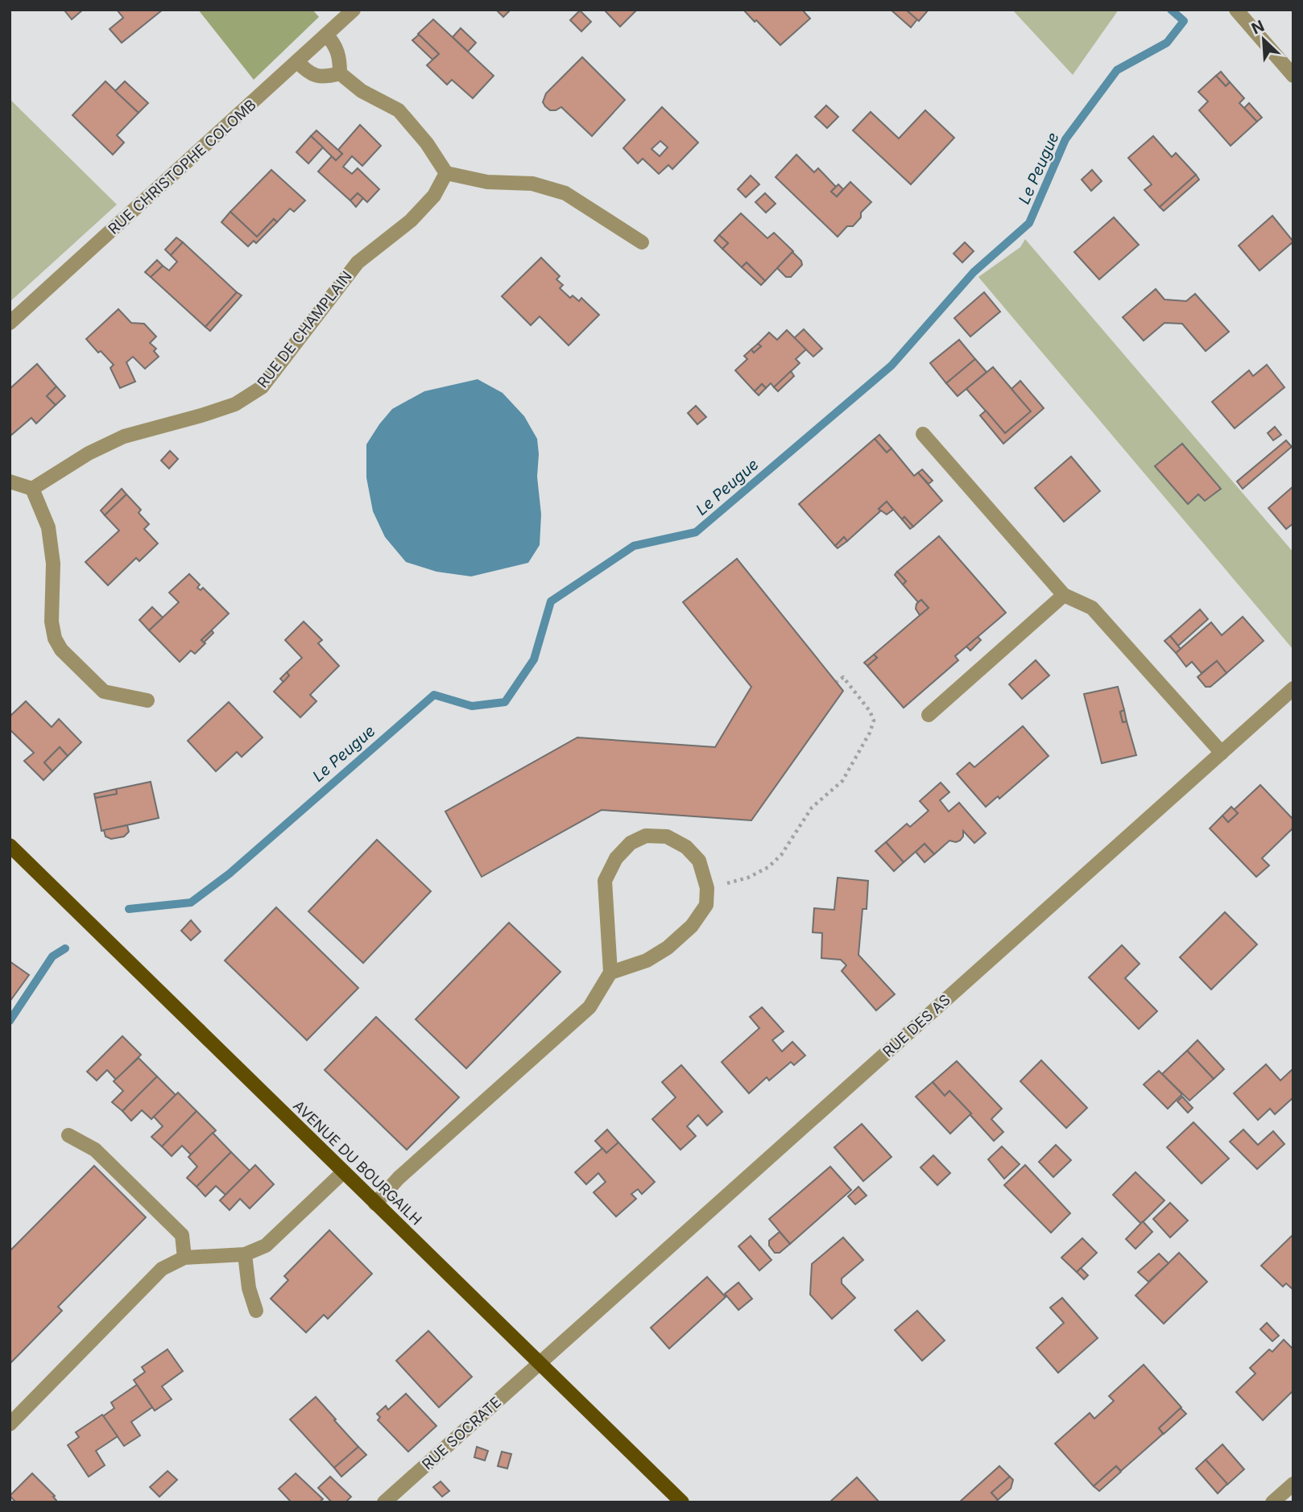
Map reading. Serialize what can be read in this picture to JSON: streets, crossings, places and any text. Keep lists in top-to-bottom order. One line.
{"streets":{"main road":["AVENUE DU BOURGAILH"],"street":["RUE CHRISTOPHE COLOMB","RUE DE CHAMPLAIN","RUE DES AS","RUE SOCRATE"]},"crossings":[["RUE DES AS","AVENUE DU BOURGAILH"],["RUE DES AS","RUE SOCRATE"],["AVENUE DU BOURGAILH","RUE SOCRATE"]],"water":["Le Peugue"],"north":"top left"}
